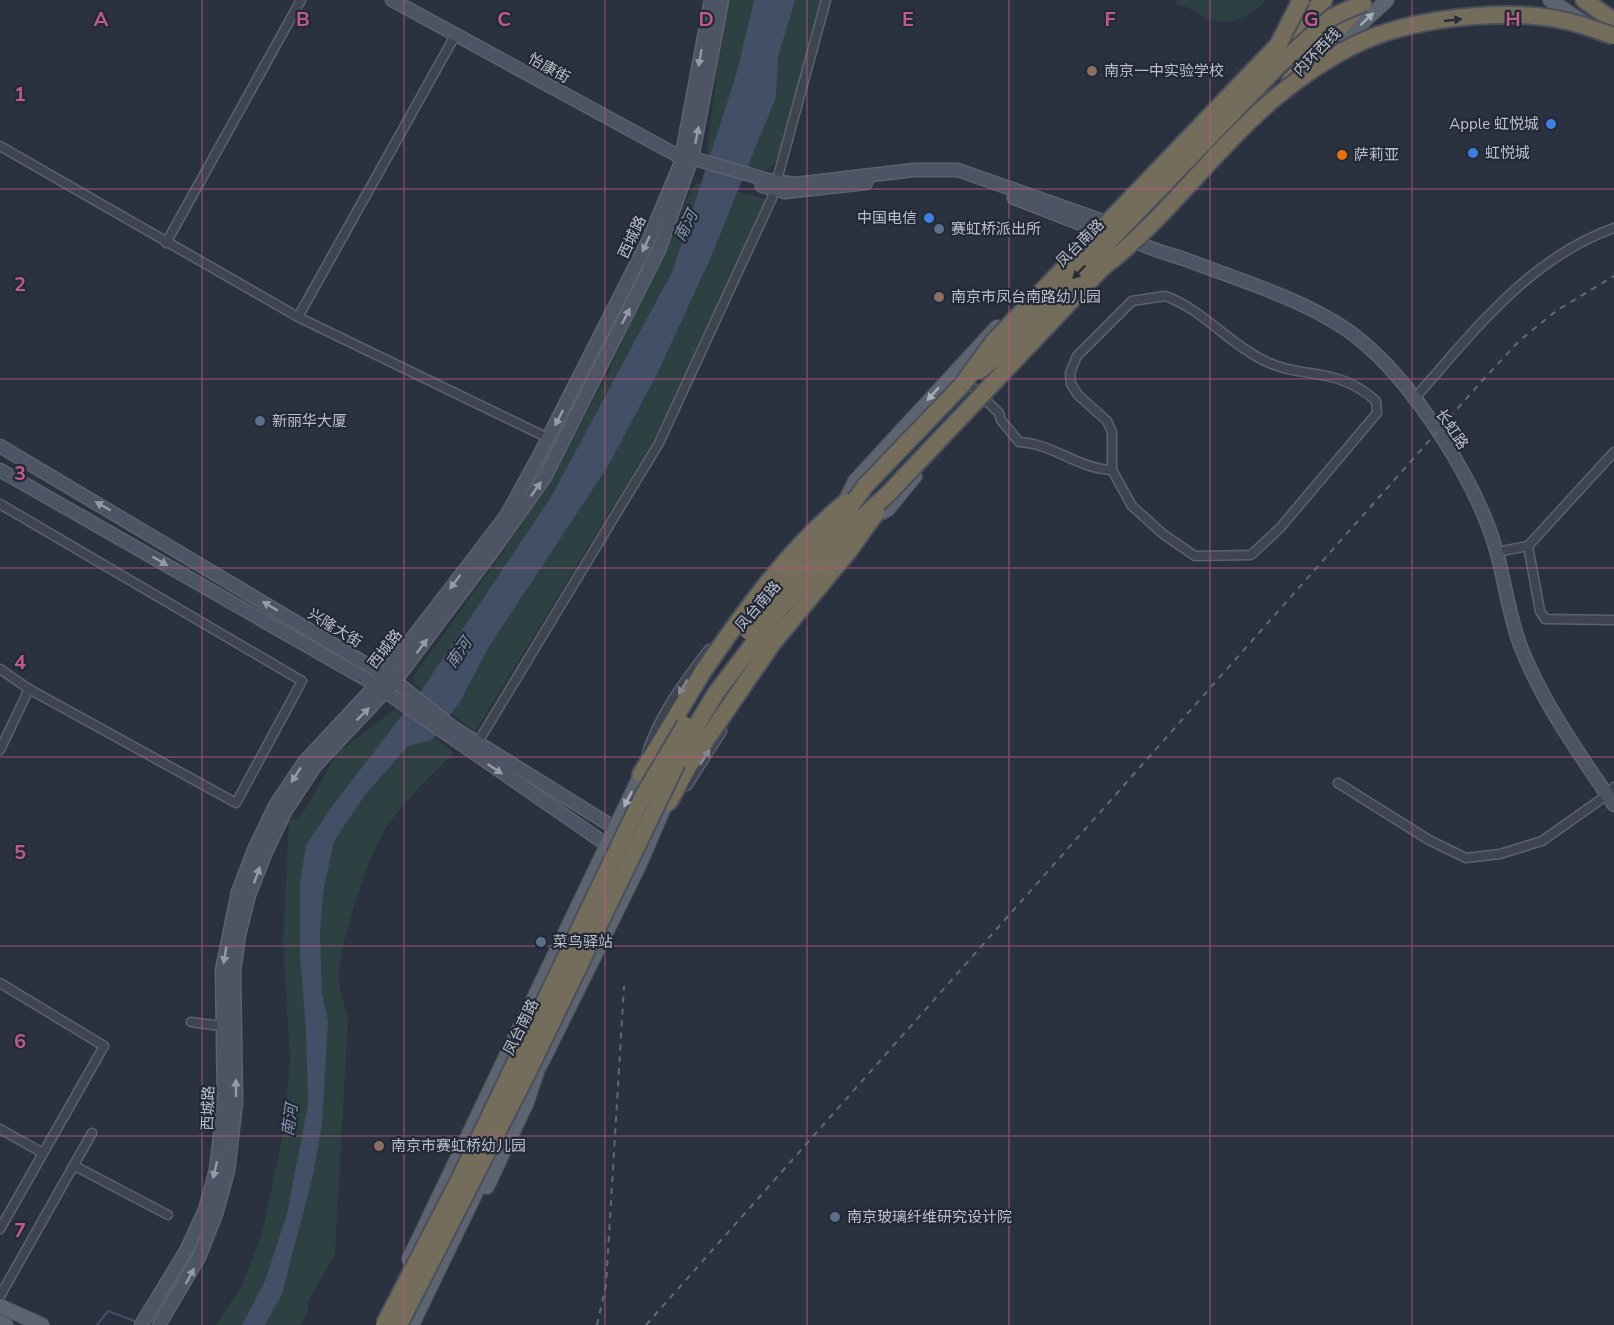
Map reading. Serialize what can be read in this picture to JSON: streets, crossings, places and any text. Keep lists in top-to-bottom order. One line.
{"streets":{"highway":["内环西线","凤台南路"],"main road":["怡康街","西城路","长虹路","兴隆大街"]},"crossings":[["内环西线","凤台南路"],["怡康街","西城路"],["怡康街","长虹路"],["西城路","兴隆大街"],["凤台南路","长虹路"],["凤台南路","兴隆大街"]],"water":["南河"],"places":["南京一中实验学校","Apple 虹悦城","虹悦城","萨莉亚","中国电信","赛虹桥派出所","南京市凤台南路幼儿园","新丽华大厦","菜鸟驿站","南京市赛虹桥幼儿园","南京玻璃纤维研究设计院"],"grid":{"columns":["A","B","C","D","E","F","G","H"],"rows":["1","2","3","4","5","6","7"]}}
